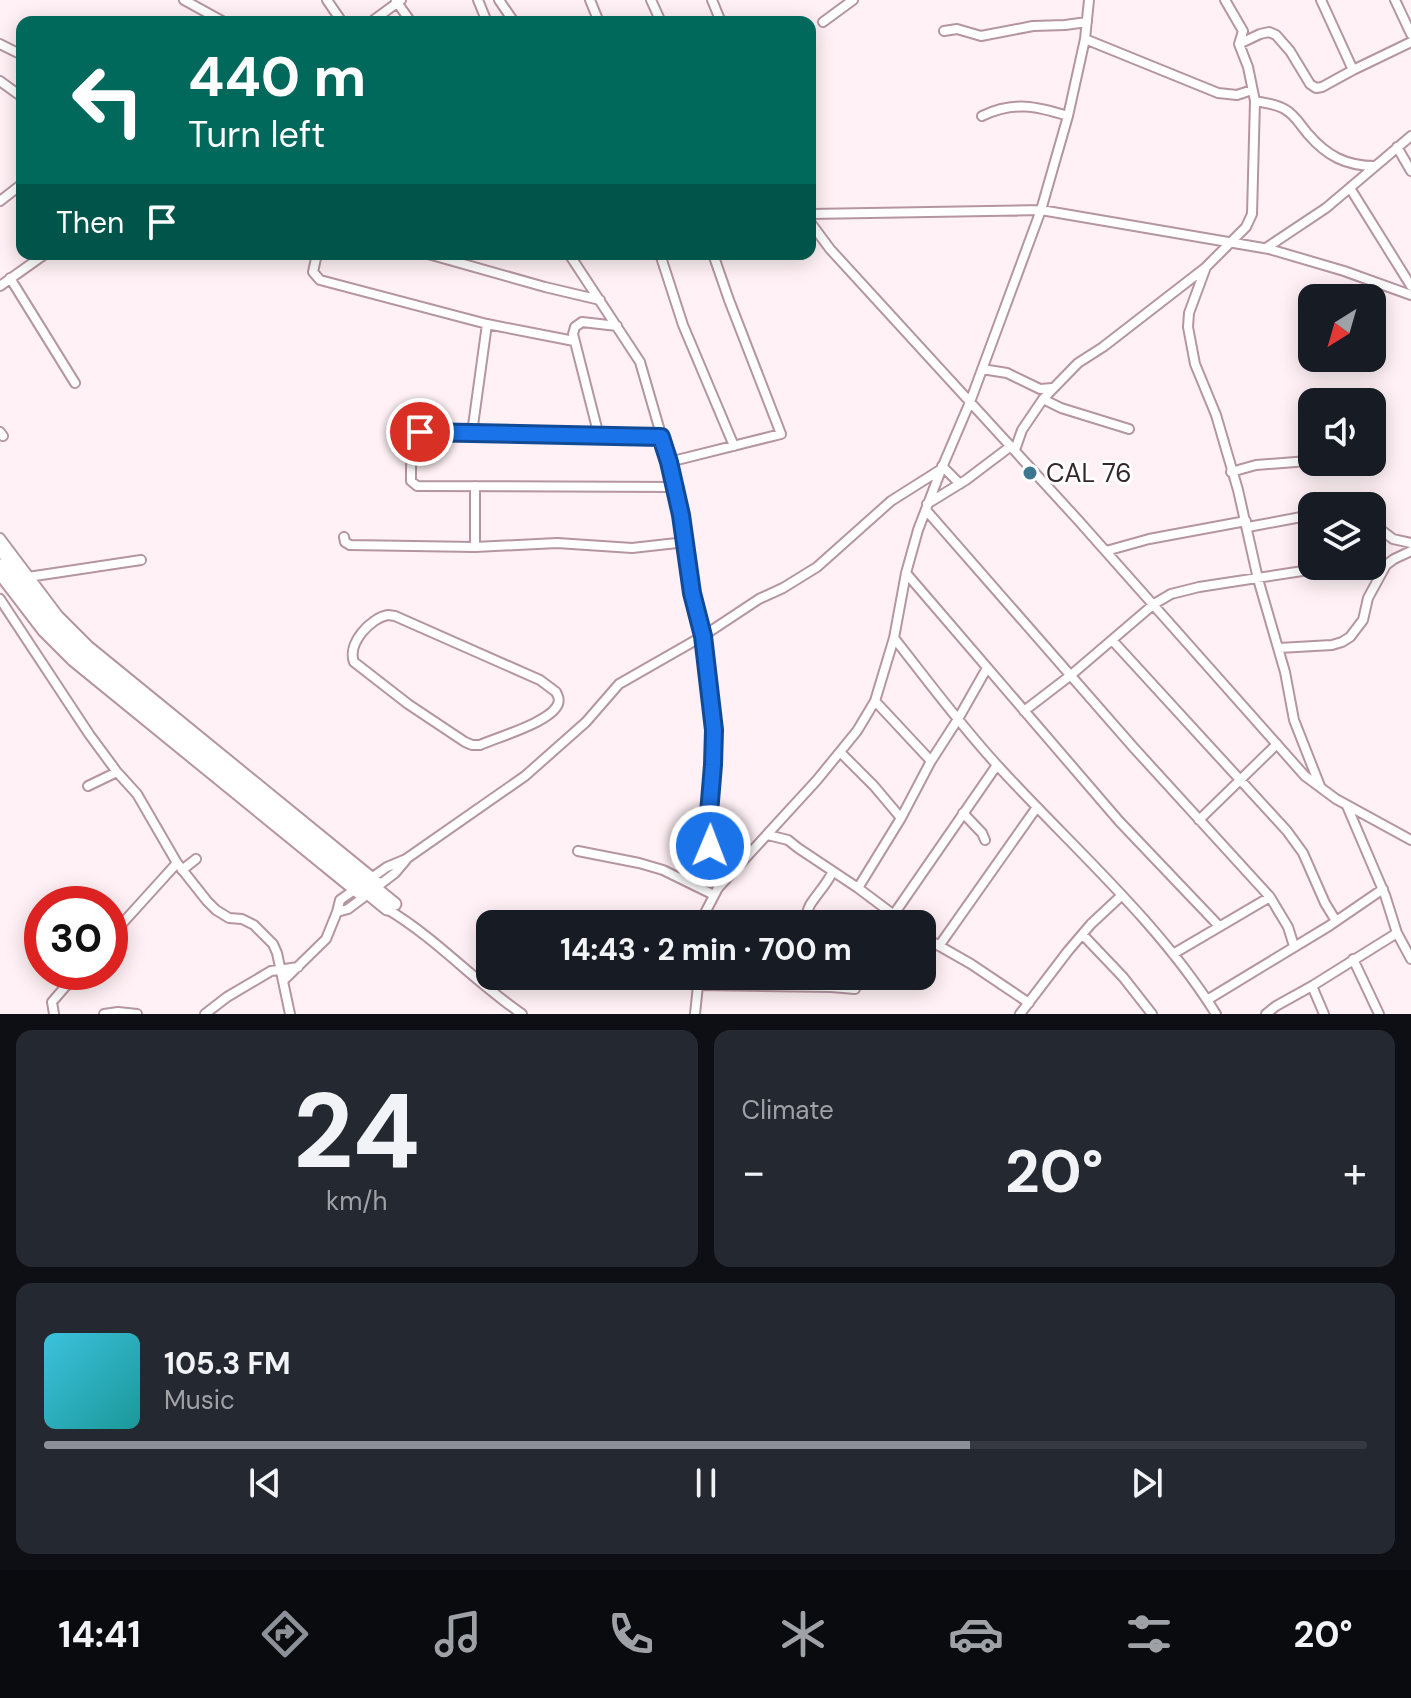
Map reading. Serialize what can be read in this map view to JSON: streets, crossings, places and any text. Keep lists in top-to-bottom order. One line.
{"places":["CAL 76"],"north":"bottom left","page":{"turn":["440 m","Turn left"],"then":"Then","limit":"30","trip":"14:43 · 2 min · 700 m","tile":[["24","km/h"],"Climate"],"heat":["−","20°","+"],"song":["105.3 FM","Music"],"tabs":["14:41","20°"]}}
